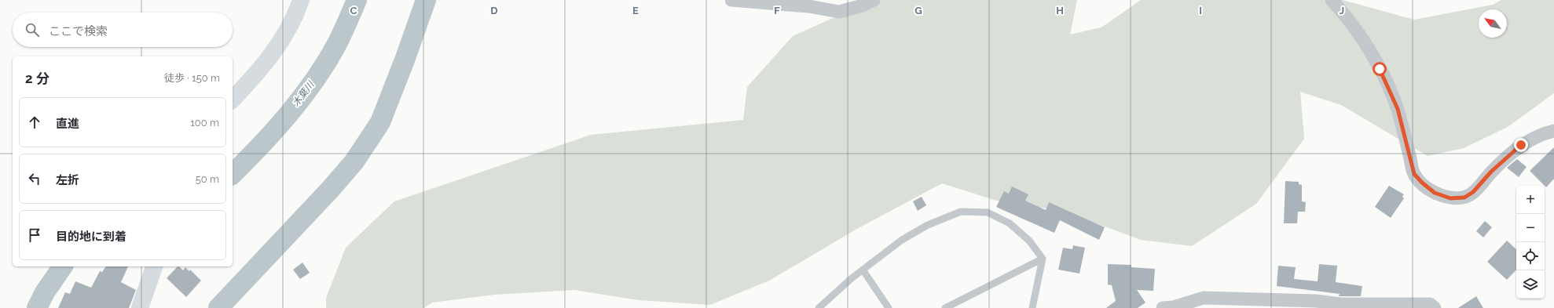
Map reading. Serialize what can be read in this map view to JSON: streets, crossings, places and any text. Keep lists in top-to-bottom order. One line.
{"water":["木葉川"],"north":"top left","page":{"search":"ここで検索","heading":["2 分","徒歩 · 150 m"],"list":[["直進","100 m"],["左折","50 m"],"目的地に到着"],"map_buttons":["+","−"]},"grid":{"columns":["C","D","E","F","G","H","I","J"]}}
